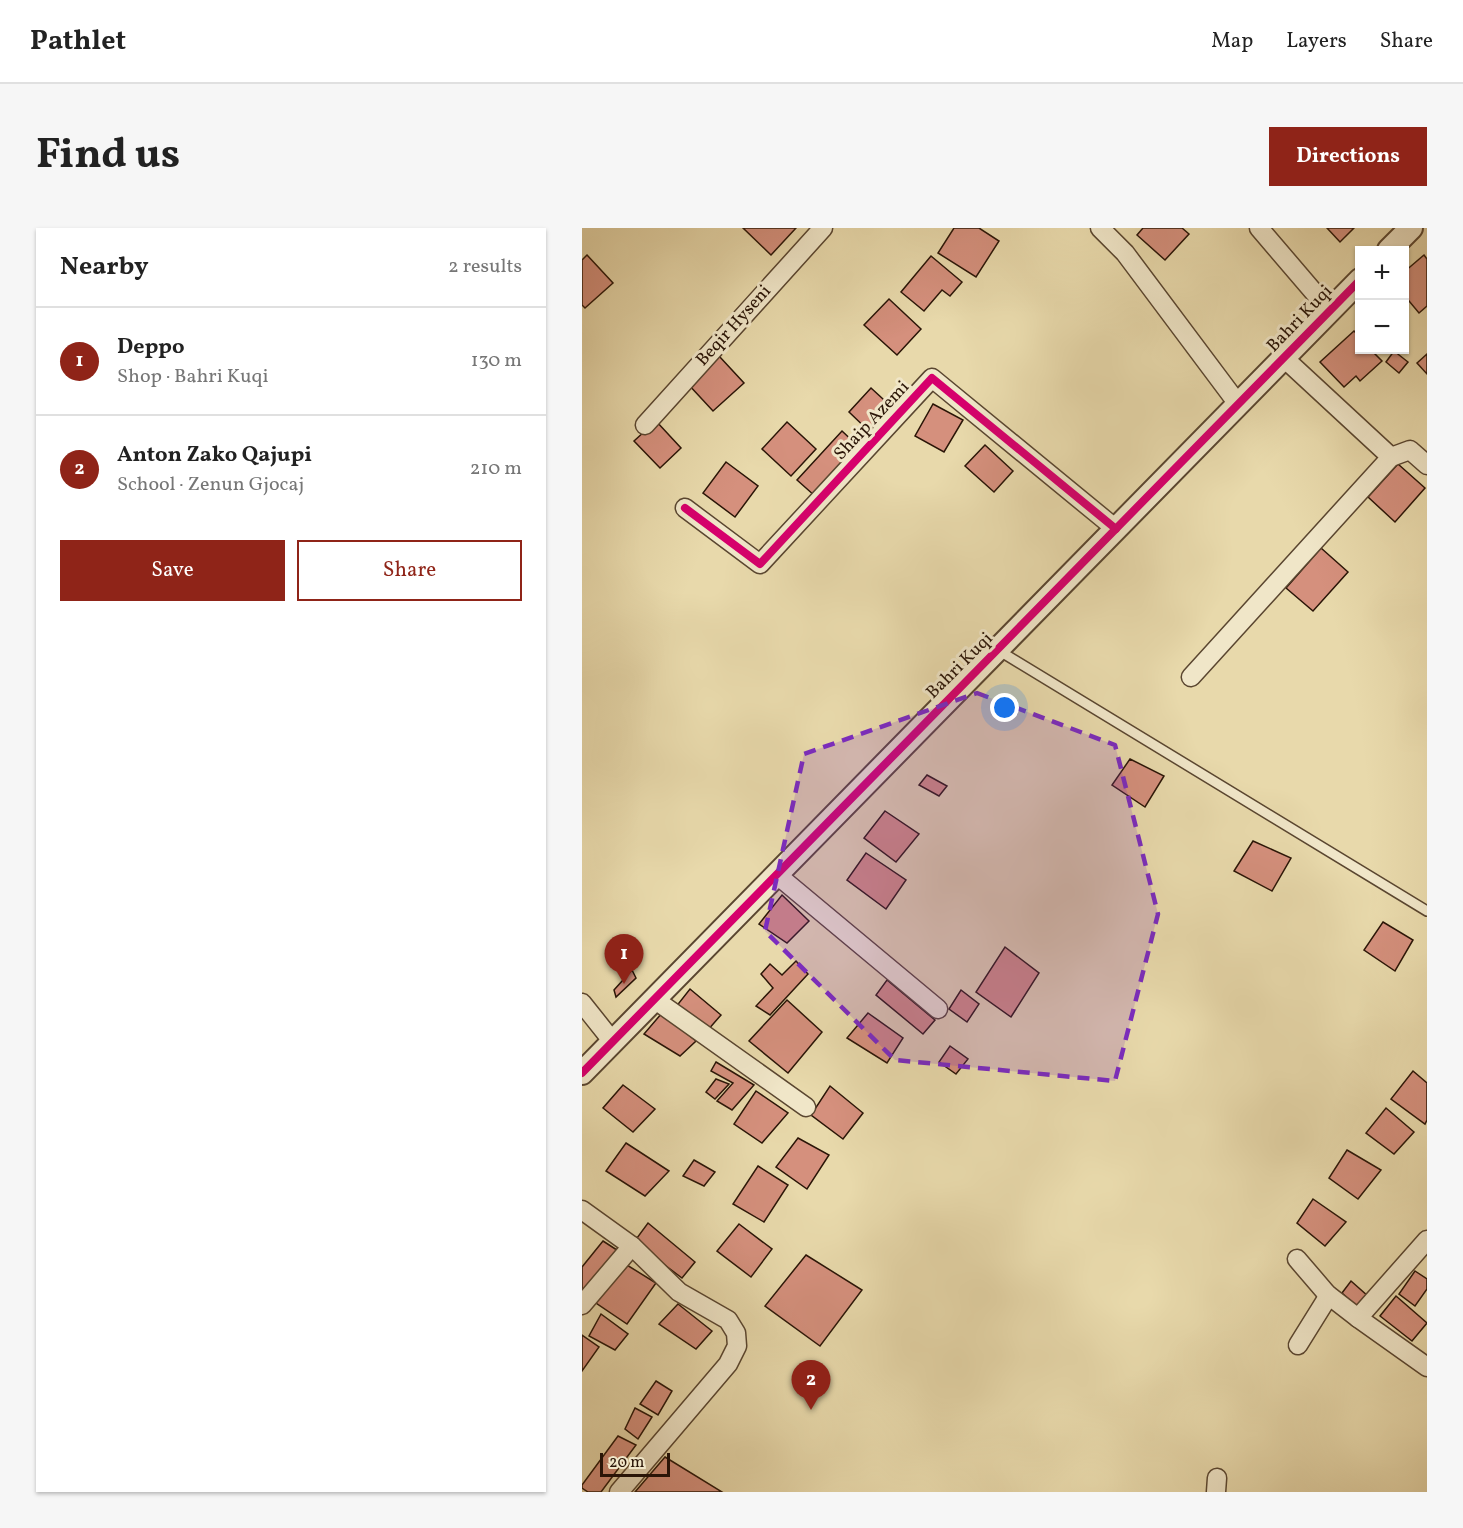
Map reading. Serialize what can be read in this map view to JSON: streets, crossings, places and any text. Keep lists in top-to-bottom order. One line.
{"streets":{"street":["Bahri Kuqi","Beqir Hyseni","Shaip Azemi"]},"crossings":[["Bahri Kuqi","Shaip Azemi"]],"scale_bar":"20 m","page":{"header":"Pathlet","nav":["Map","Layers","Share"],"title":"Find us","buttons":["Directions",["Save","Share"]],"heading":["Nearby","2 results"],"map_buttons":["+","−"],"list":[{"mark":"1","name":"Deppo","note":"Shop · Bahri Kuqi","value":"130 m"},{"mark":"2","name":"Anton Zako Qajupi","note":"School · Zenun Gjocaj","value":"210 m"}],"pins":["1","2"],"scale":"20 m"}}
